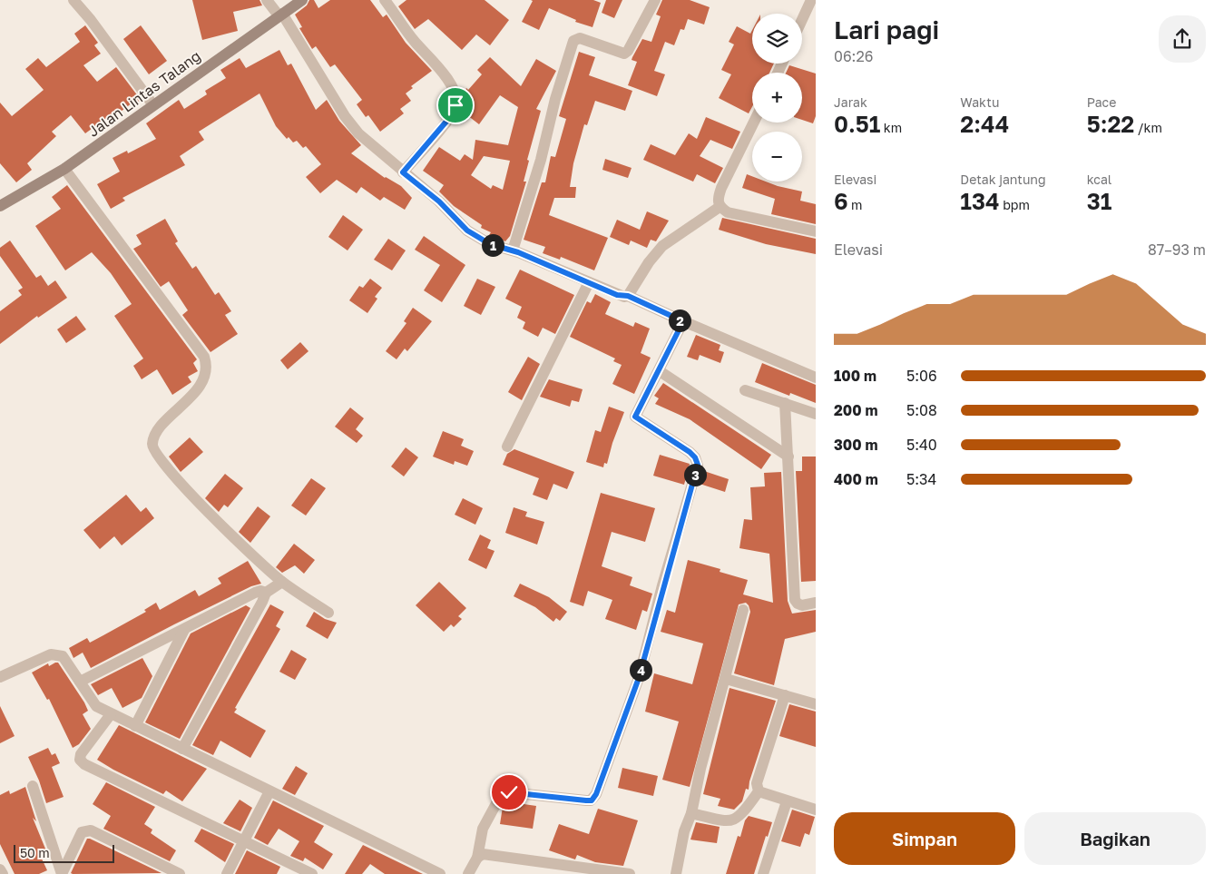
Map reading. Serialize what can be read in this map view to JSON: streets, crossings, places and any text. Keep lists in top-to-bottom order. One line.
{"streets":{"street":["Jalan Lintas Talang"]},"scale_bar":"50 m","page":{"heading":["Lari pagi","06:26"],"map_buttons":["+","−"],"stats":[["Jarak","0.51 km"],["Waktu","2:44"],["Pace","5:22 /km"],["Elevasi","6 m"],["Detak jantung","134 bpm"],["kcal","31"]],"chart":["Elevasi","87–93 m"],"pins":["1","2","3","4"],"list":[{"name":"100 m","note":"5:06"},{"name":"200 m","note":"5:08"},{"name":"300 m","note":"5:40"},{"name":"400 m","note":"5:34"}],"buttons":["Simpan","Bagikan"],"scale":"50 m"}}
